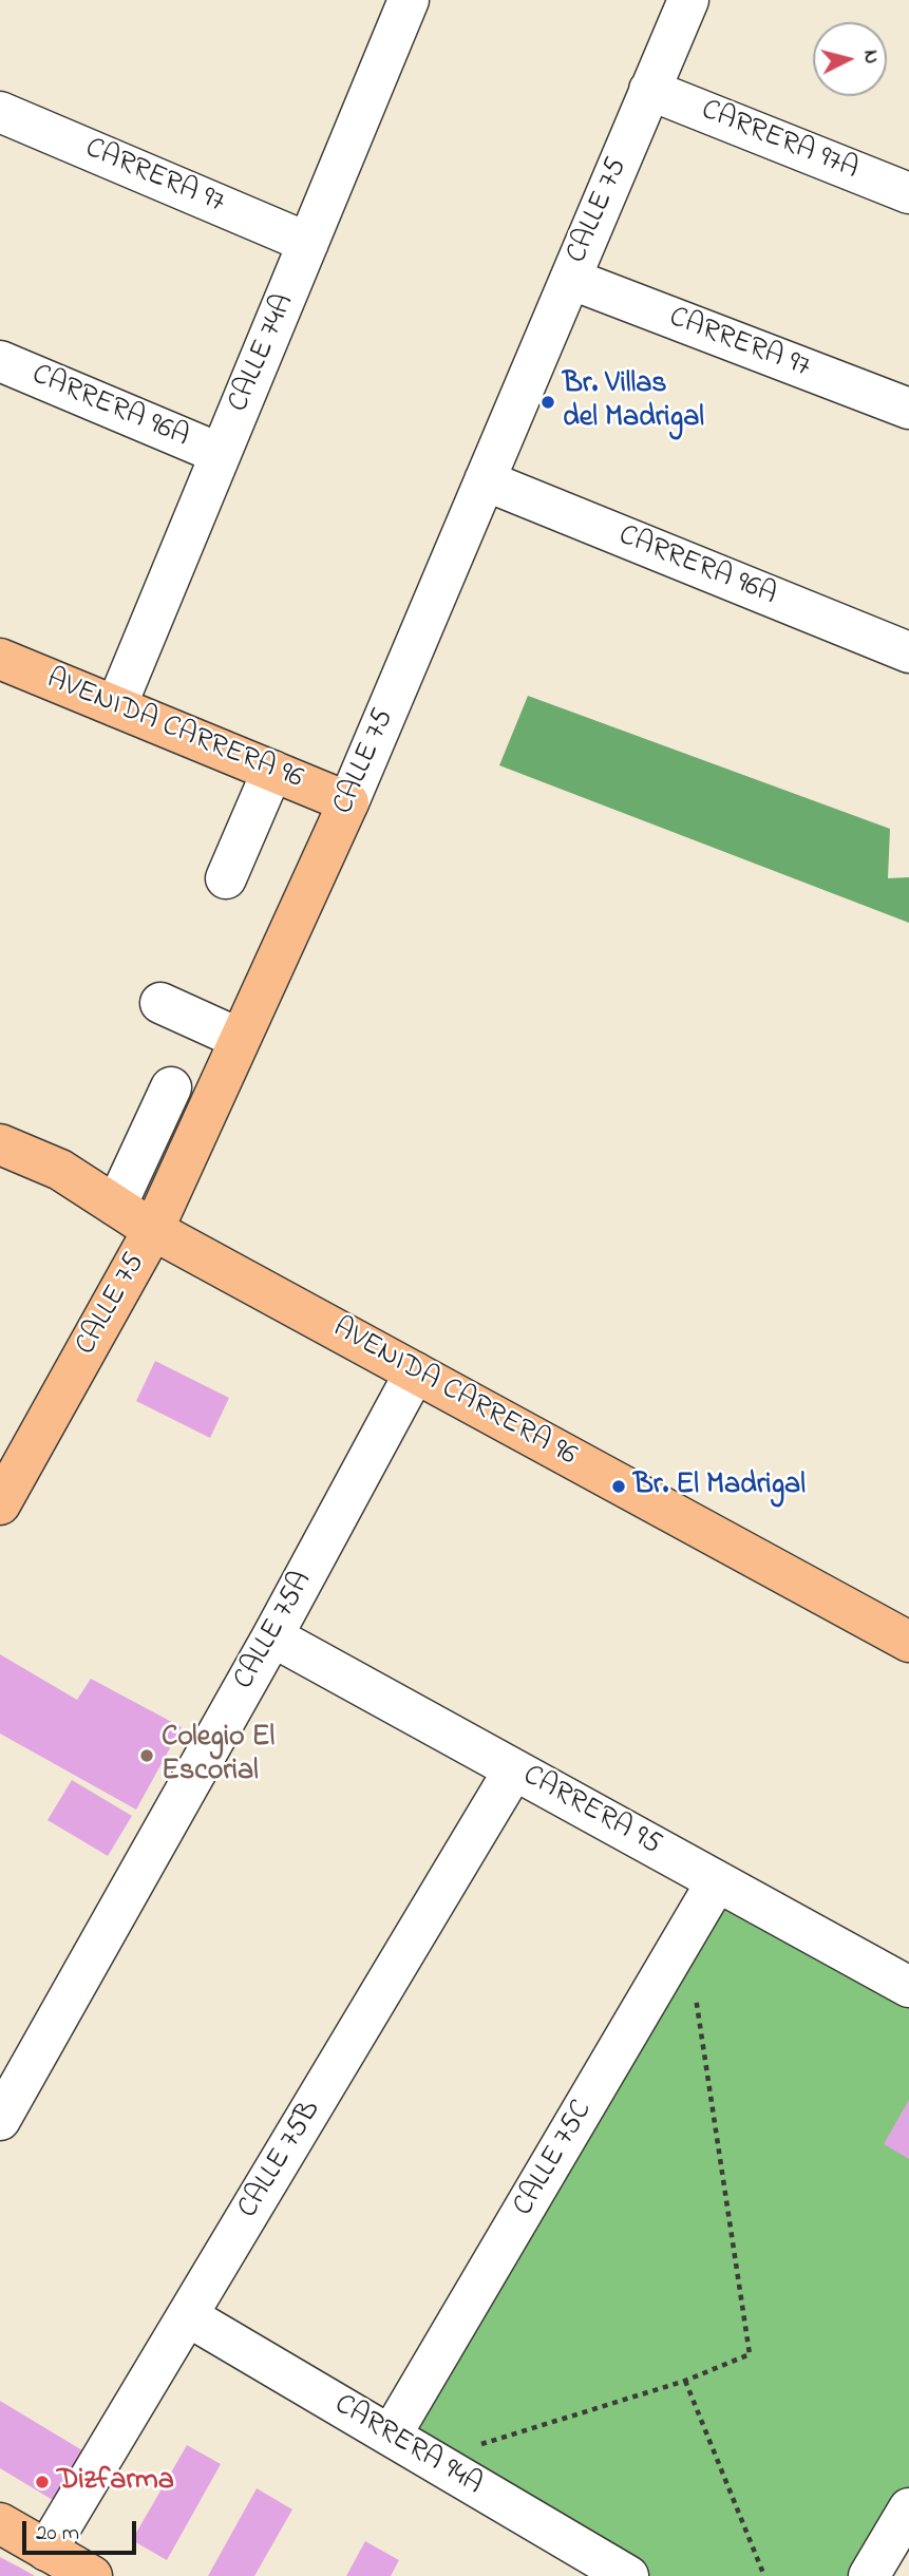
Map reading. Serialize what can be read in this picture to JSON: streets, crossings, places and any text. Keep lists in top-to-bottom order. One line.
{"streets":{"main road":["CALLE 75","AVENIDA CARRERA 96"],"street":["CARRERA 97A","CARRERA 97","CALLE 74A","CARRERA 96A","CALLE 75A","CARRERA 95","CALLE 75C","CALLE 75B","CARRERA 94A"]},"crossings":[["CARRERA 97A","CALLE 75"],["CARRERA 97","CALLE 75"],["CARRERA 97","CALLE 74A"],["CALLE 75","CARRERA 96A"],["CALLE 75","AVENIDA CARRERA 96"],["CALLE 74A","CARRERA 96A"],["CALLE 74A","AVENIDA CARRERA 96"],["AVENIDA CARRERA 96","CALLE 75A"],["CALLE 75A","CARRERA 95"],["CARRERA 95","CALLE 75C"],["CARRERA 95","CALLE 75B"],["CALLE 75C","CARRERA 94A"],["CALLE 75B","CARRERA 94A"]],"places":["Br. Villas del Madrigal","Br. El Madrigal","Colegio El Escorial","Dizfarma"],"scale_bar":"20 m","north":"right"}
